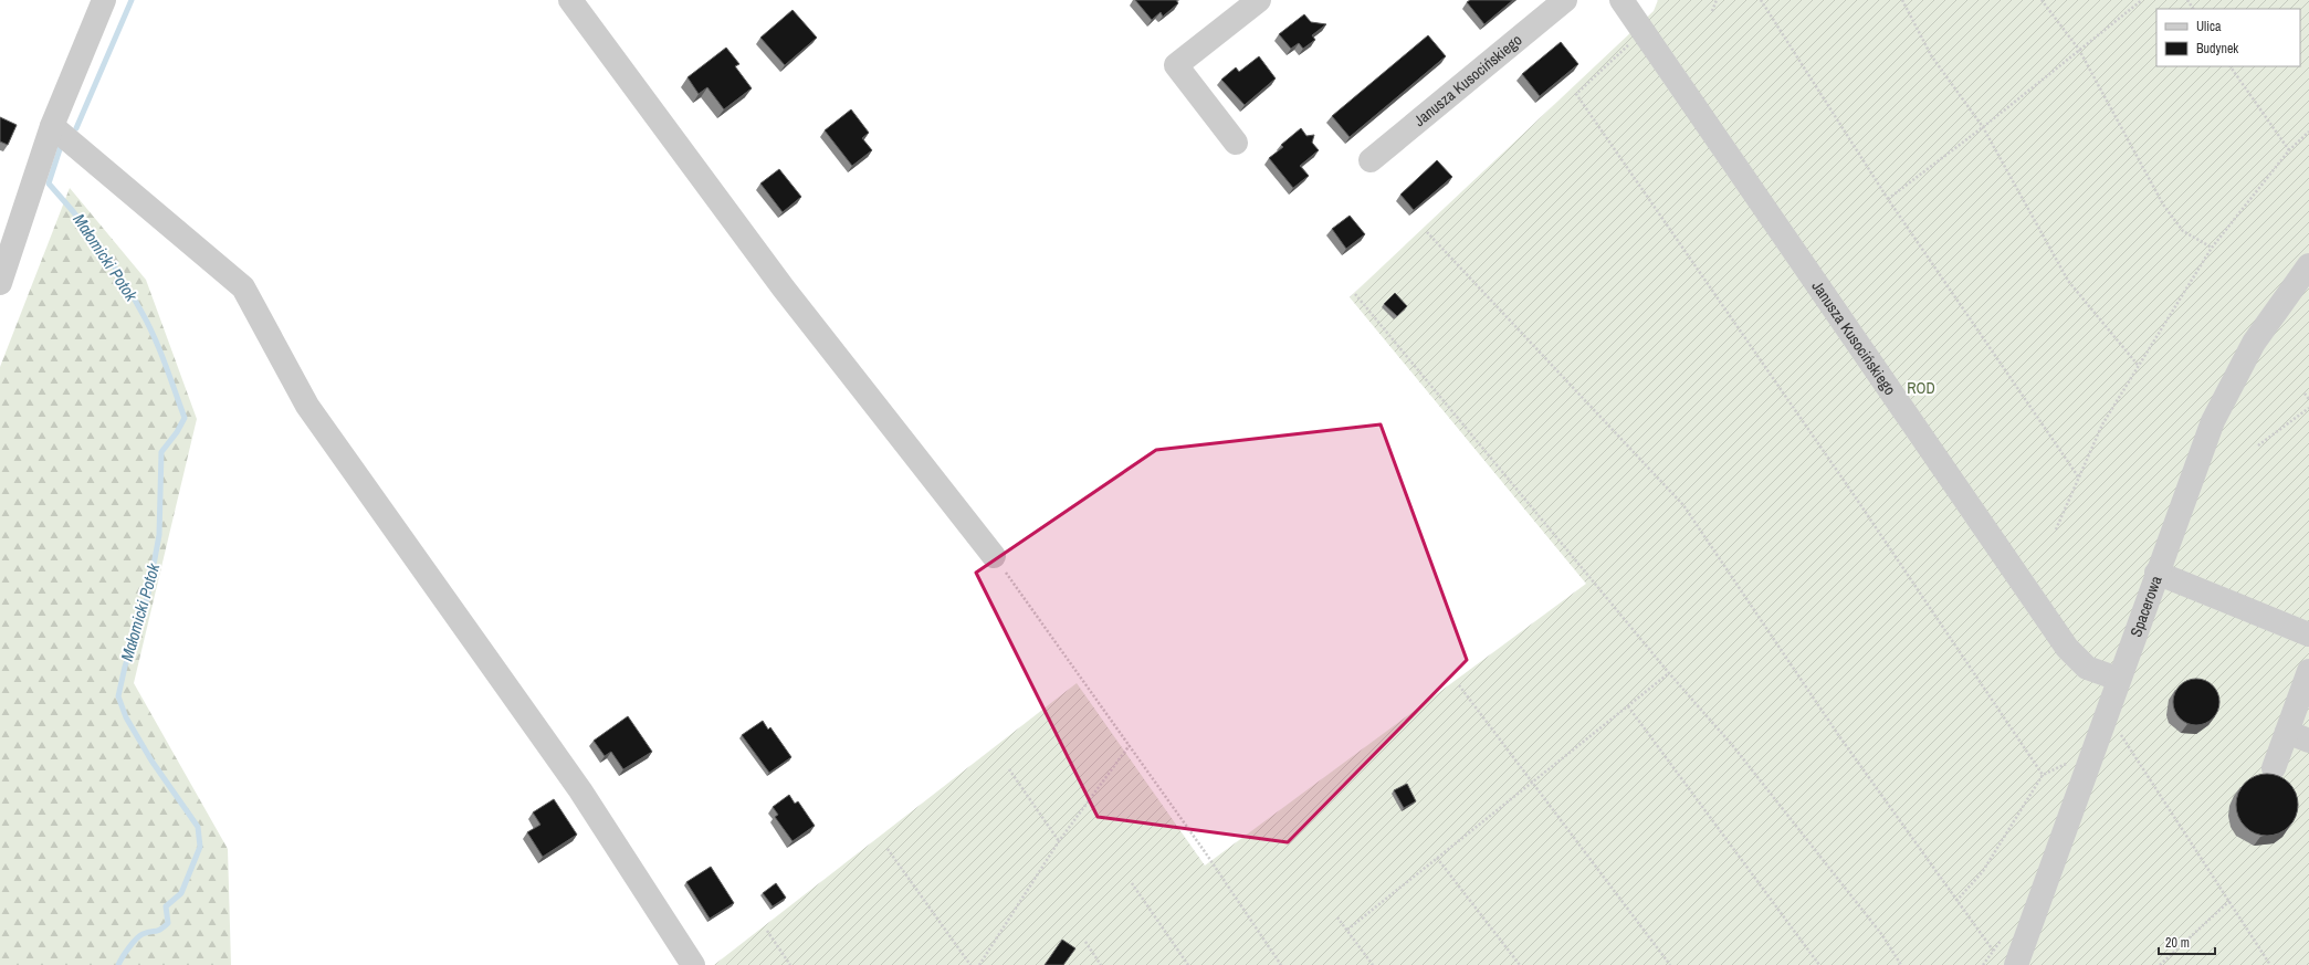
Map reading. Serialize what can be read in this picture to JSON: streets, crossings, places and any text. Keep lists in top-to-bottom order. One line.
{"streets":{"street":["Janusza Kusocińskiego","Spacerowa"]},"crossings":[["Janusza Kusocińskiego","Spacerowa"]],"water":["Małomicki Potok"],"parks":["ROD"],"legend":["Ulica","Budynek"],"scale_bar":"20 m"}
